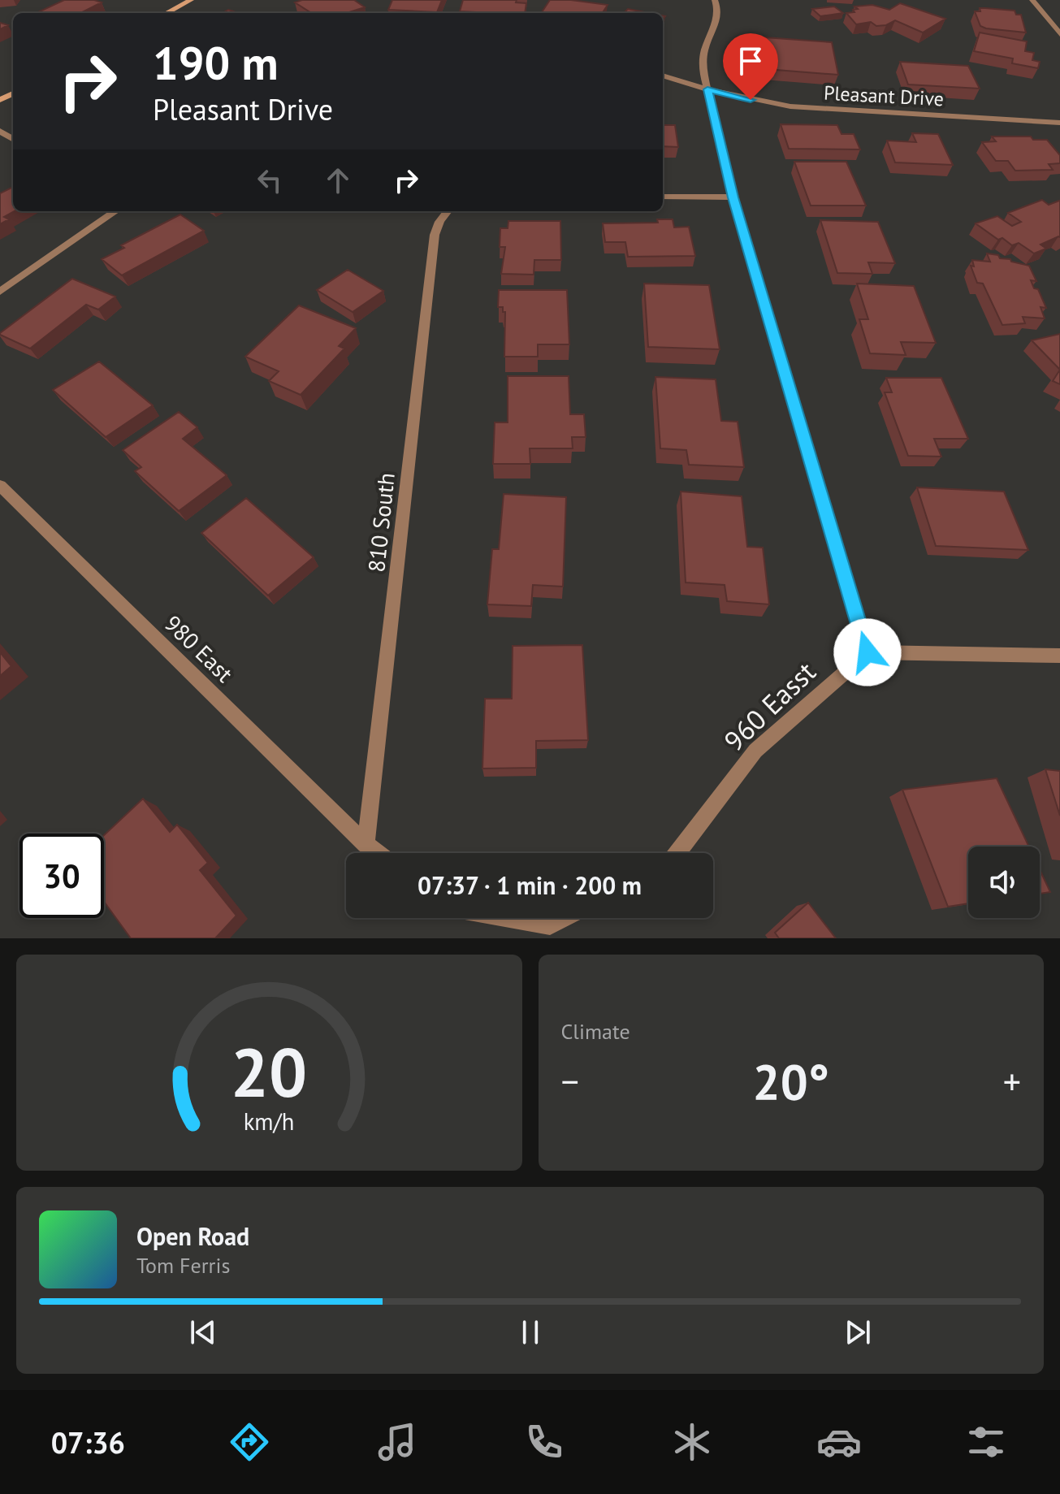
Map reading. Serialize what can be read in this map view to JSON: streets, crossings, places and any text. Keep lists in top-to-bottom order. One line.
{"streets":{"street":["Pleasant Drive","810 South","980 East","960 Easst"]},"crossings":[["810 South","980 East"]],"page":{"turn":["190 m","Pleasant Drive"],"limit":"30","trip":"07:37 · 1 min · 200 m","tile":"Climate","heat":["−","20°","+"],"song":["Open Road","Tom Ferris"],"tabs":"07:36","gauge":["20","km/h"]}}
